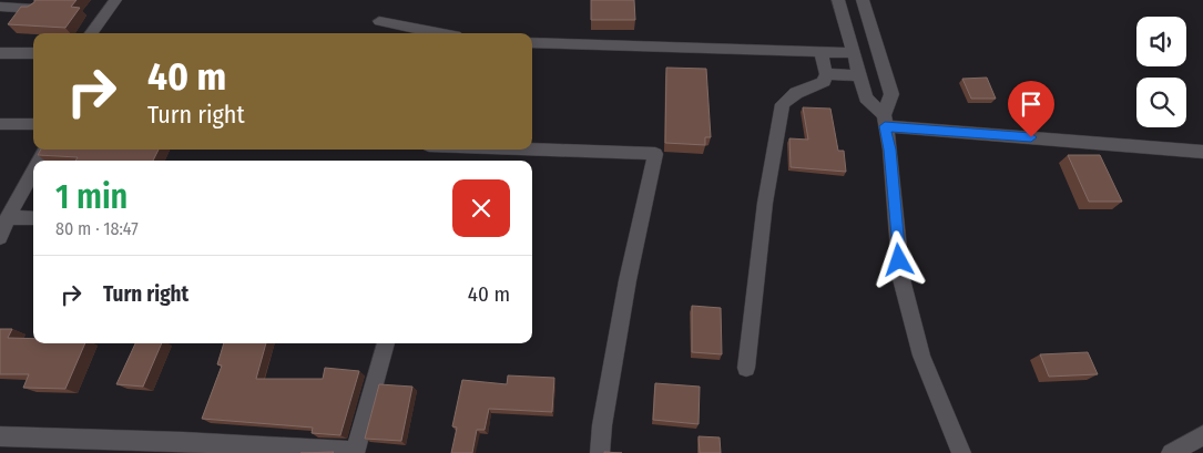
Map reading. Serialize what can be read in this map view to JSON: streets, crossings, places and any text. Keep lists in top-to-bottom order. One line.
{"page":{"turn":["40 m","Turn right"],"heading":["1 min","80 m · 18:47"],"list":[{"name":"Turn right","value":"40 m"}]}}
